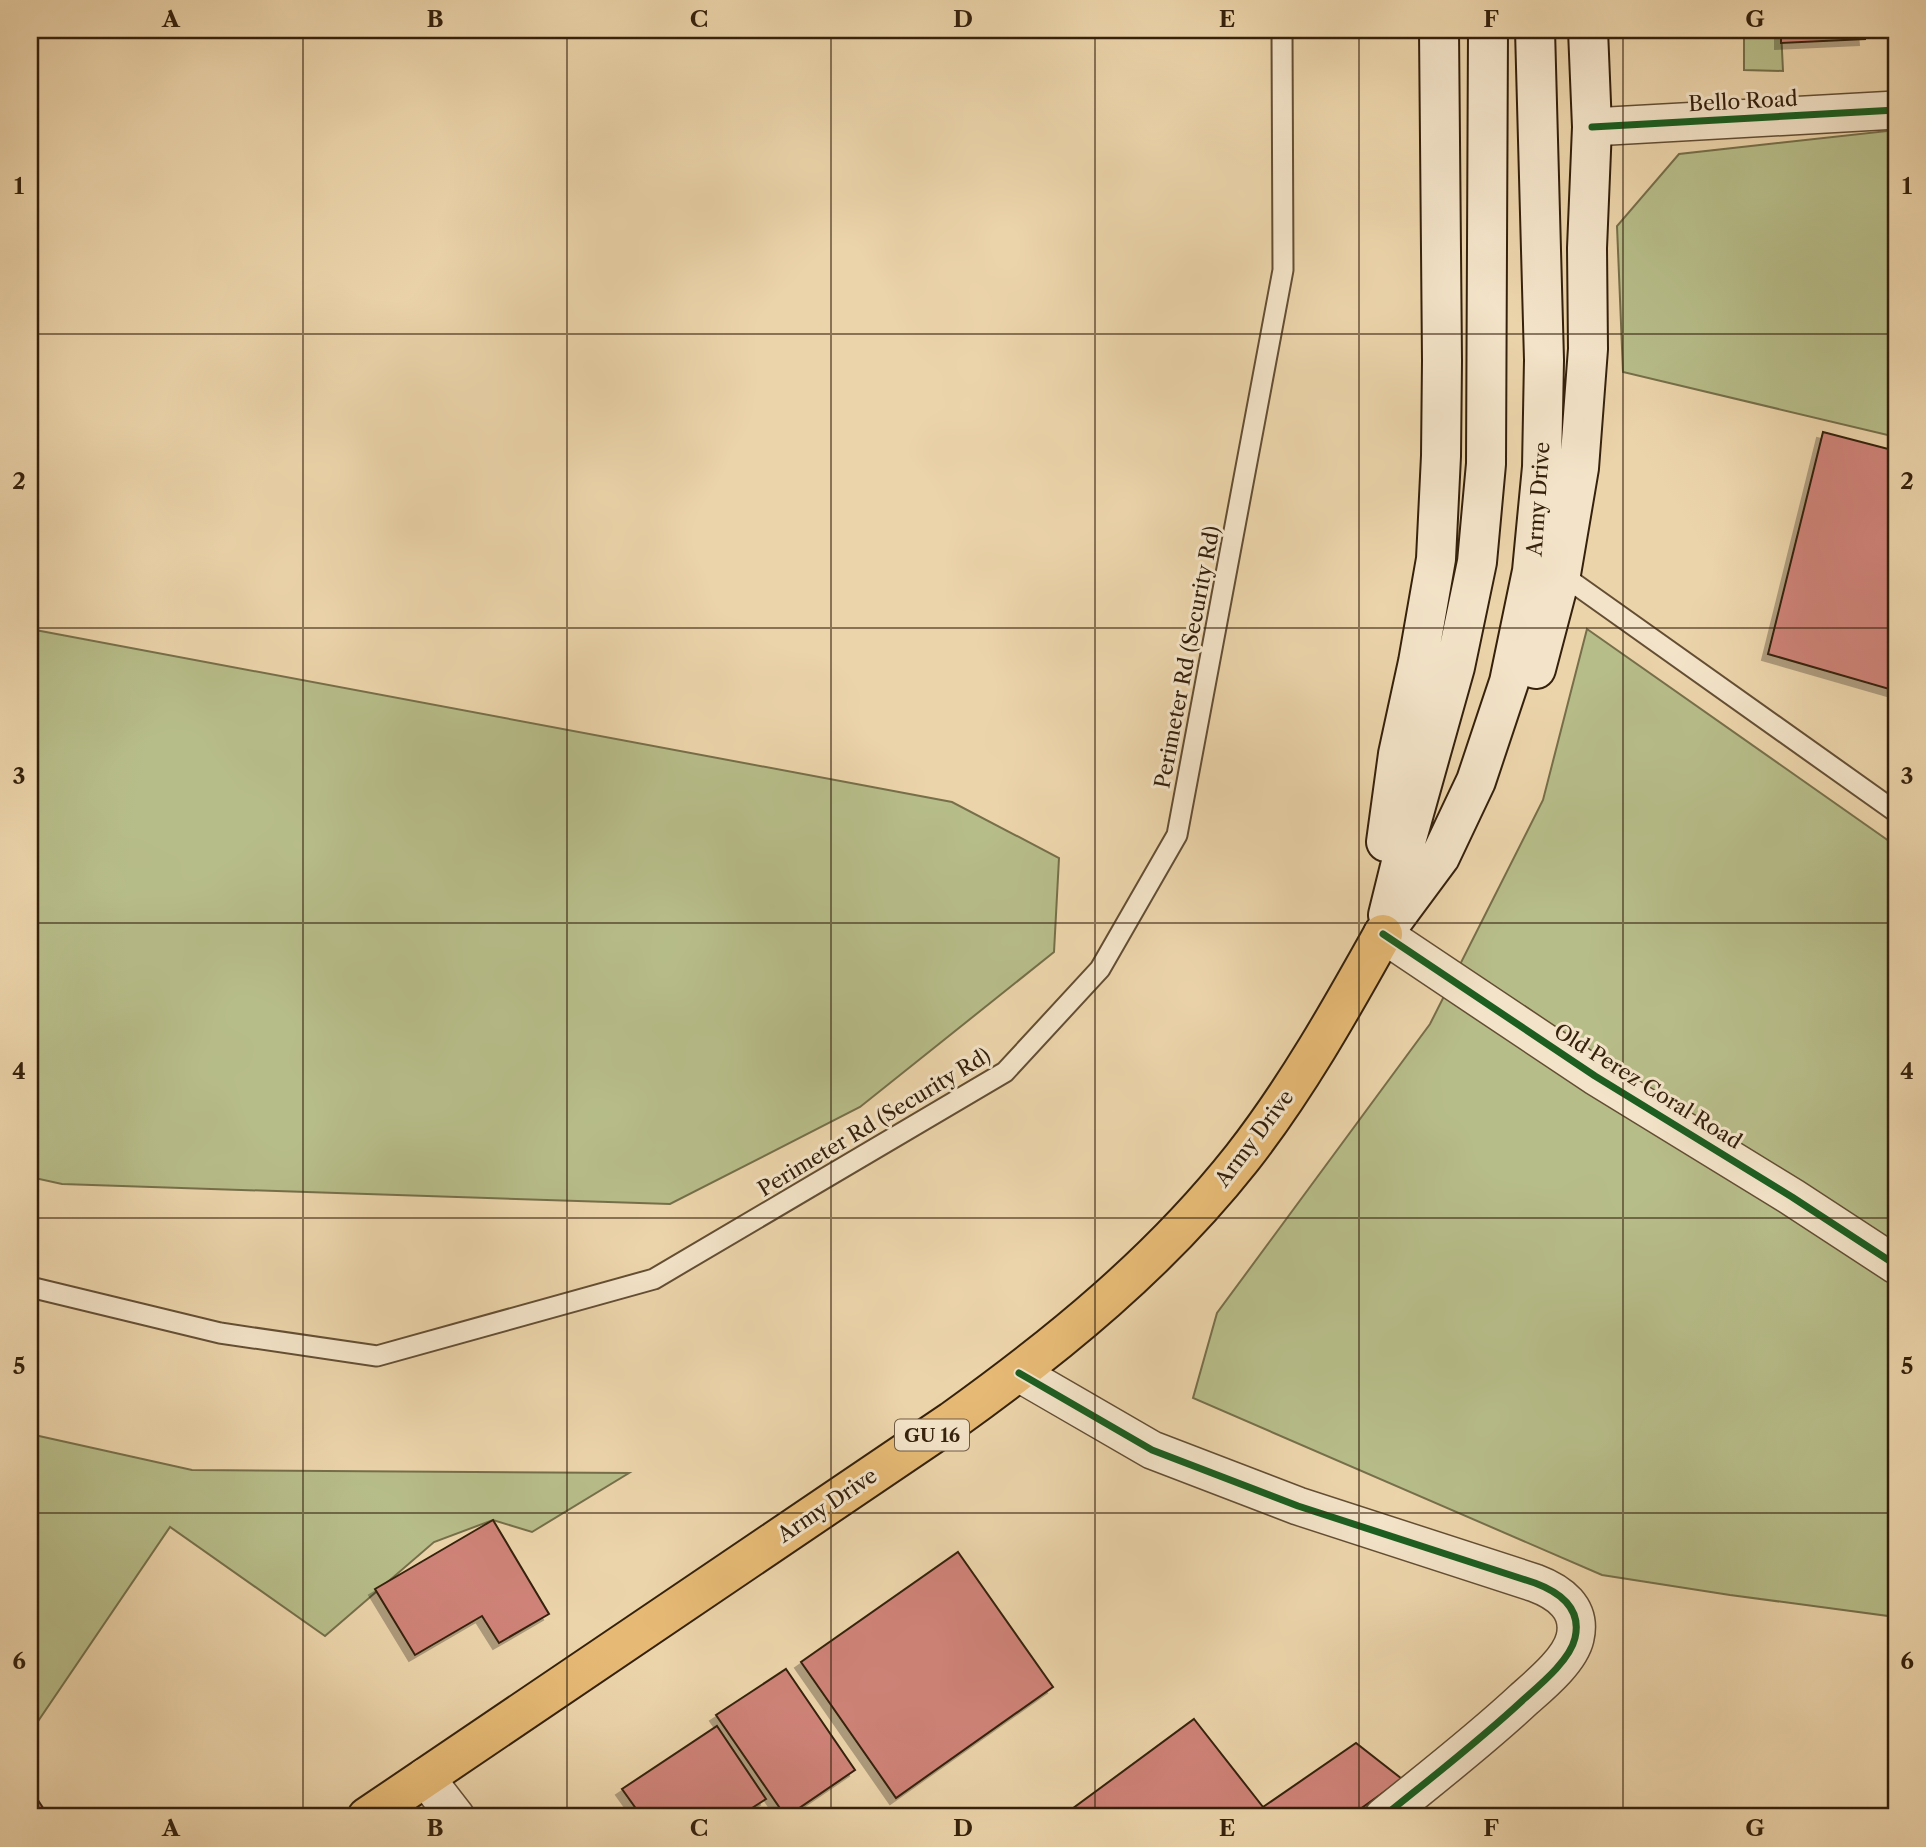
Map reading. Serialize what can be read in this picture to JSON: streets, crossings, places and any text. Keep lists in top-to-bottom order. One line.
{"streets":{"main road":["Army Drive","GU 16"],"street":["Bello Road","Old Perez Coral Road"],"lane":["Perimeter Rd (Security Rd)"]},"crossings":[["Army Drive","Old Perez Coral Road"]],"grid":{"columns":["A","B","C","D","E","F","G"],"rows":["1","2","3","4","5","6"]}}
